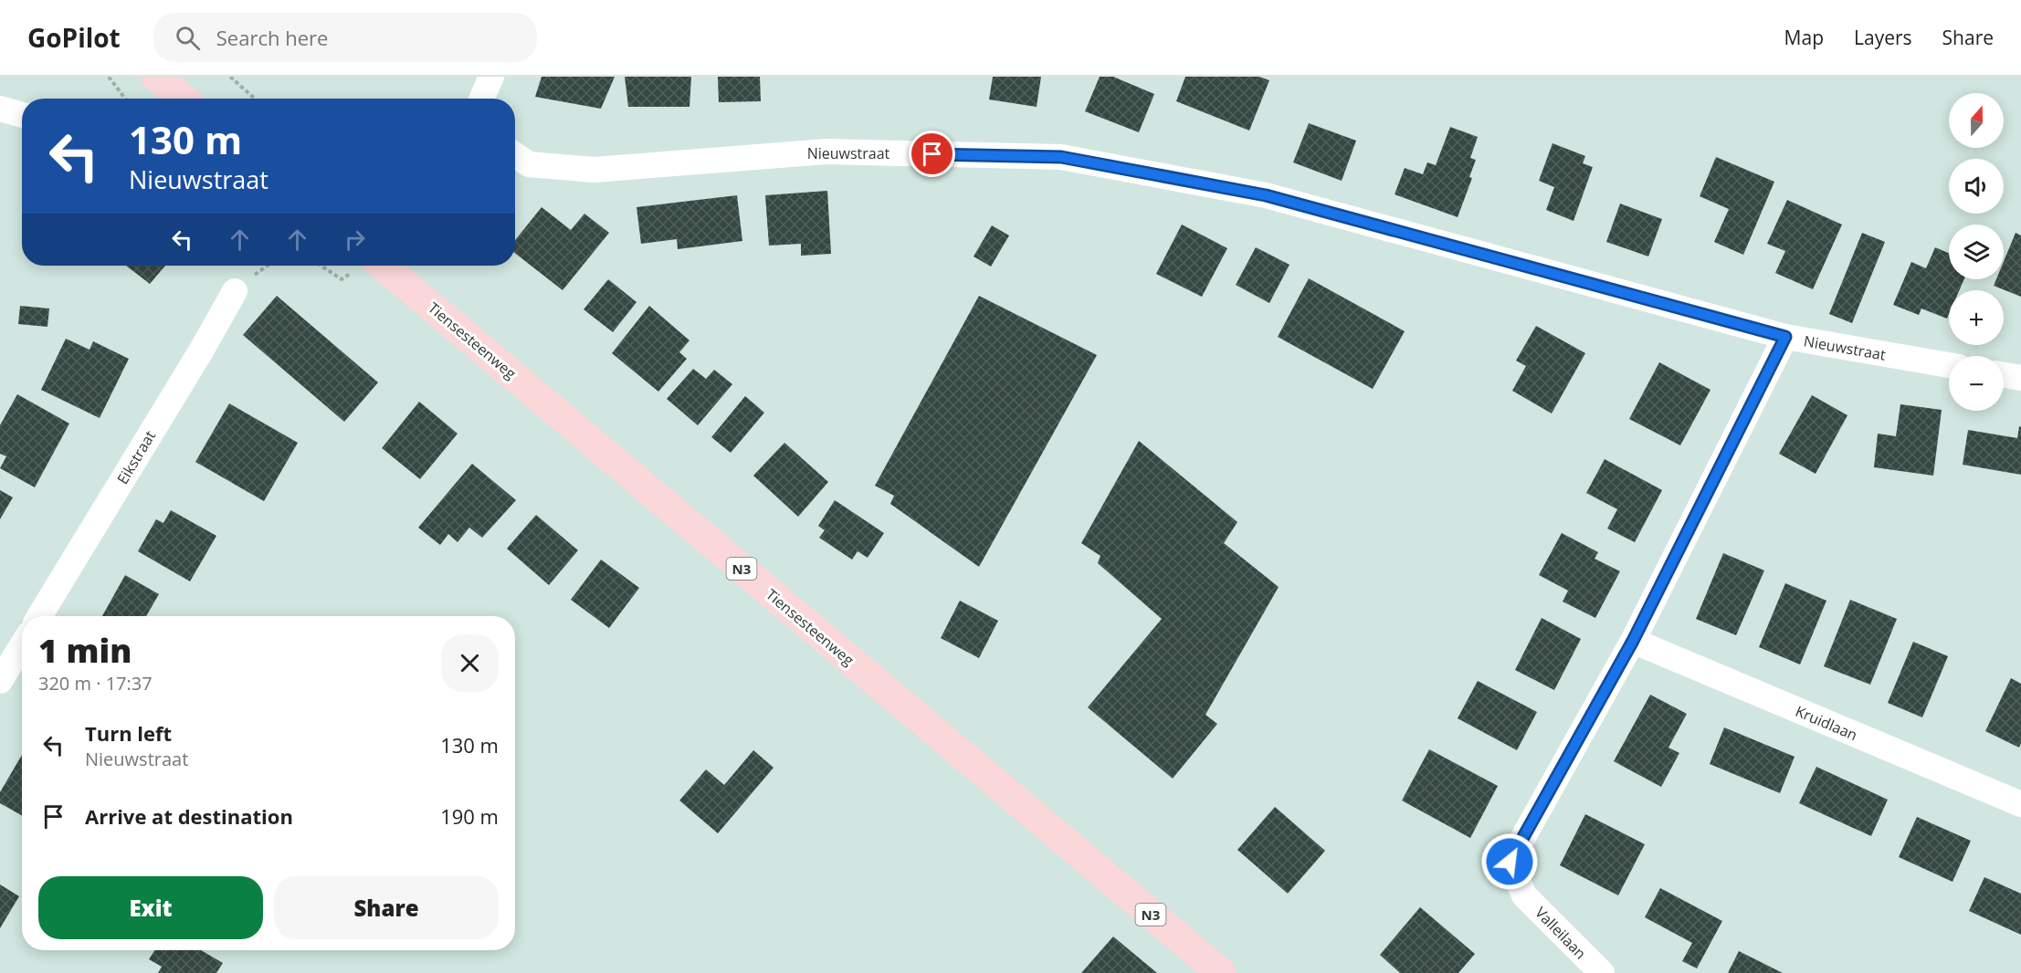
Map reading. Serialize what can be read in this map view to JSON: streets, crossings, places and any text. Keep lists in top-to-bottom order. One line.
{"streets":{"main road":["Tiensesteenweg","N3"],"street":["Nieuwstraat","Eikstraat","Kruidlaan","Valleilaan"]},"crossings":[["Nieuwstraat","Valleilaan"],["Kruidlaan","Valleilaan"]],"north":"top","page":{"header":"GoPilot","search":"Search here","nav":["Map","Layers","Share"],"map_buttons":["+","−"],"turn":["130 m","Nieuwstraat"],"heading":["1 min","320 m · 17:37"],"list":[{"name":"Turn left","note":"Nieuwstraat","value":"130 m"},{"name":"Arrive at destination","value":"190 m"}],"buttons":["Exit","Share"]}}
